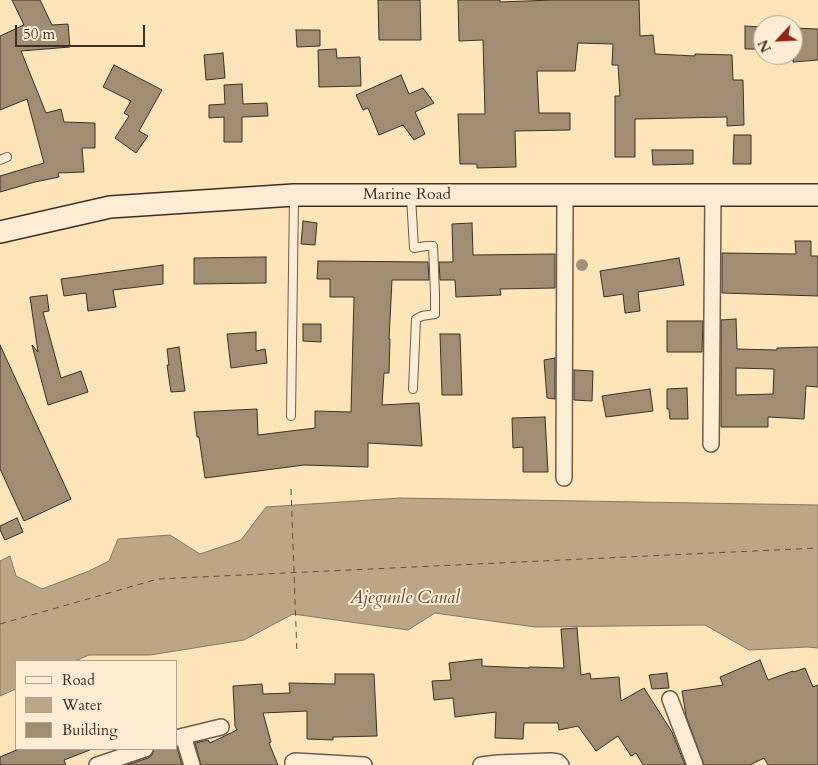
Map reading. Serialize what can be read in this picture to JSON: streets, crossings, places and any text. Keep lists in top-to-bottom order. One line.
{"streets":{"street":["Marine Road"]},"water":["Ajegunle Canal"],"legend":["Road","Water","Building"],"scale_bar":"50 m","north":"bottom left"}
